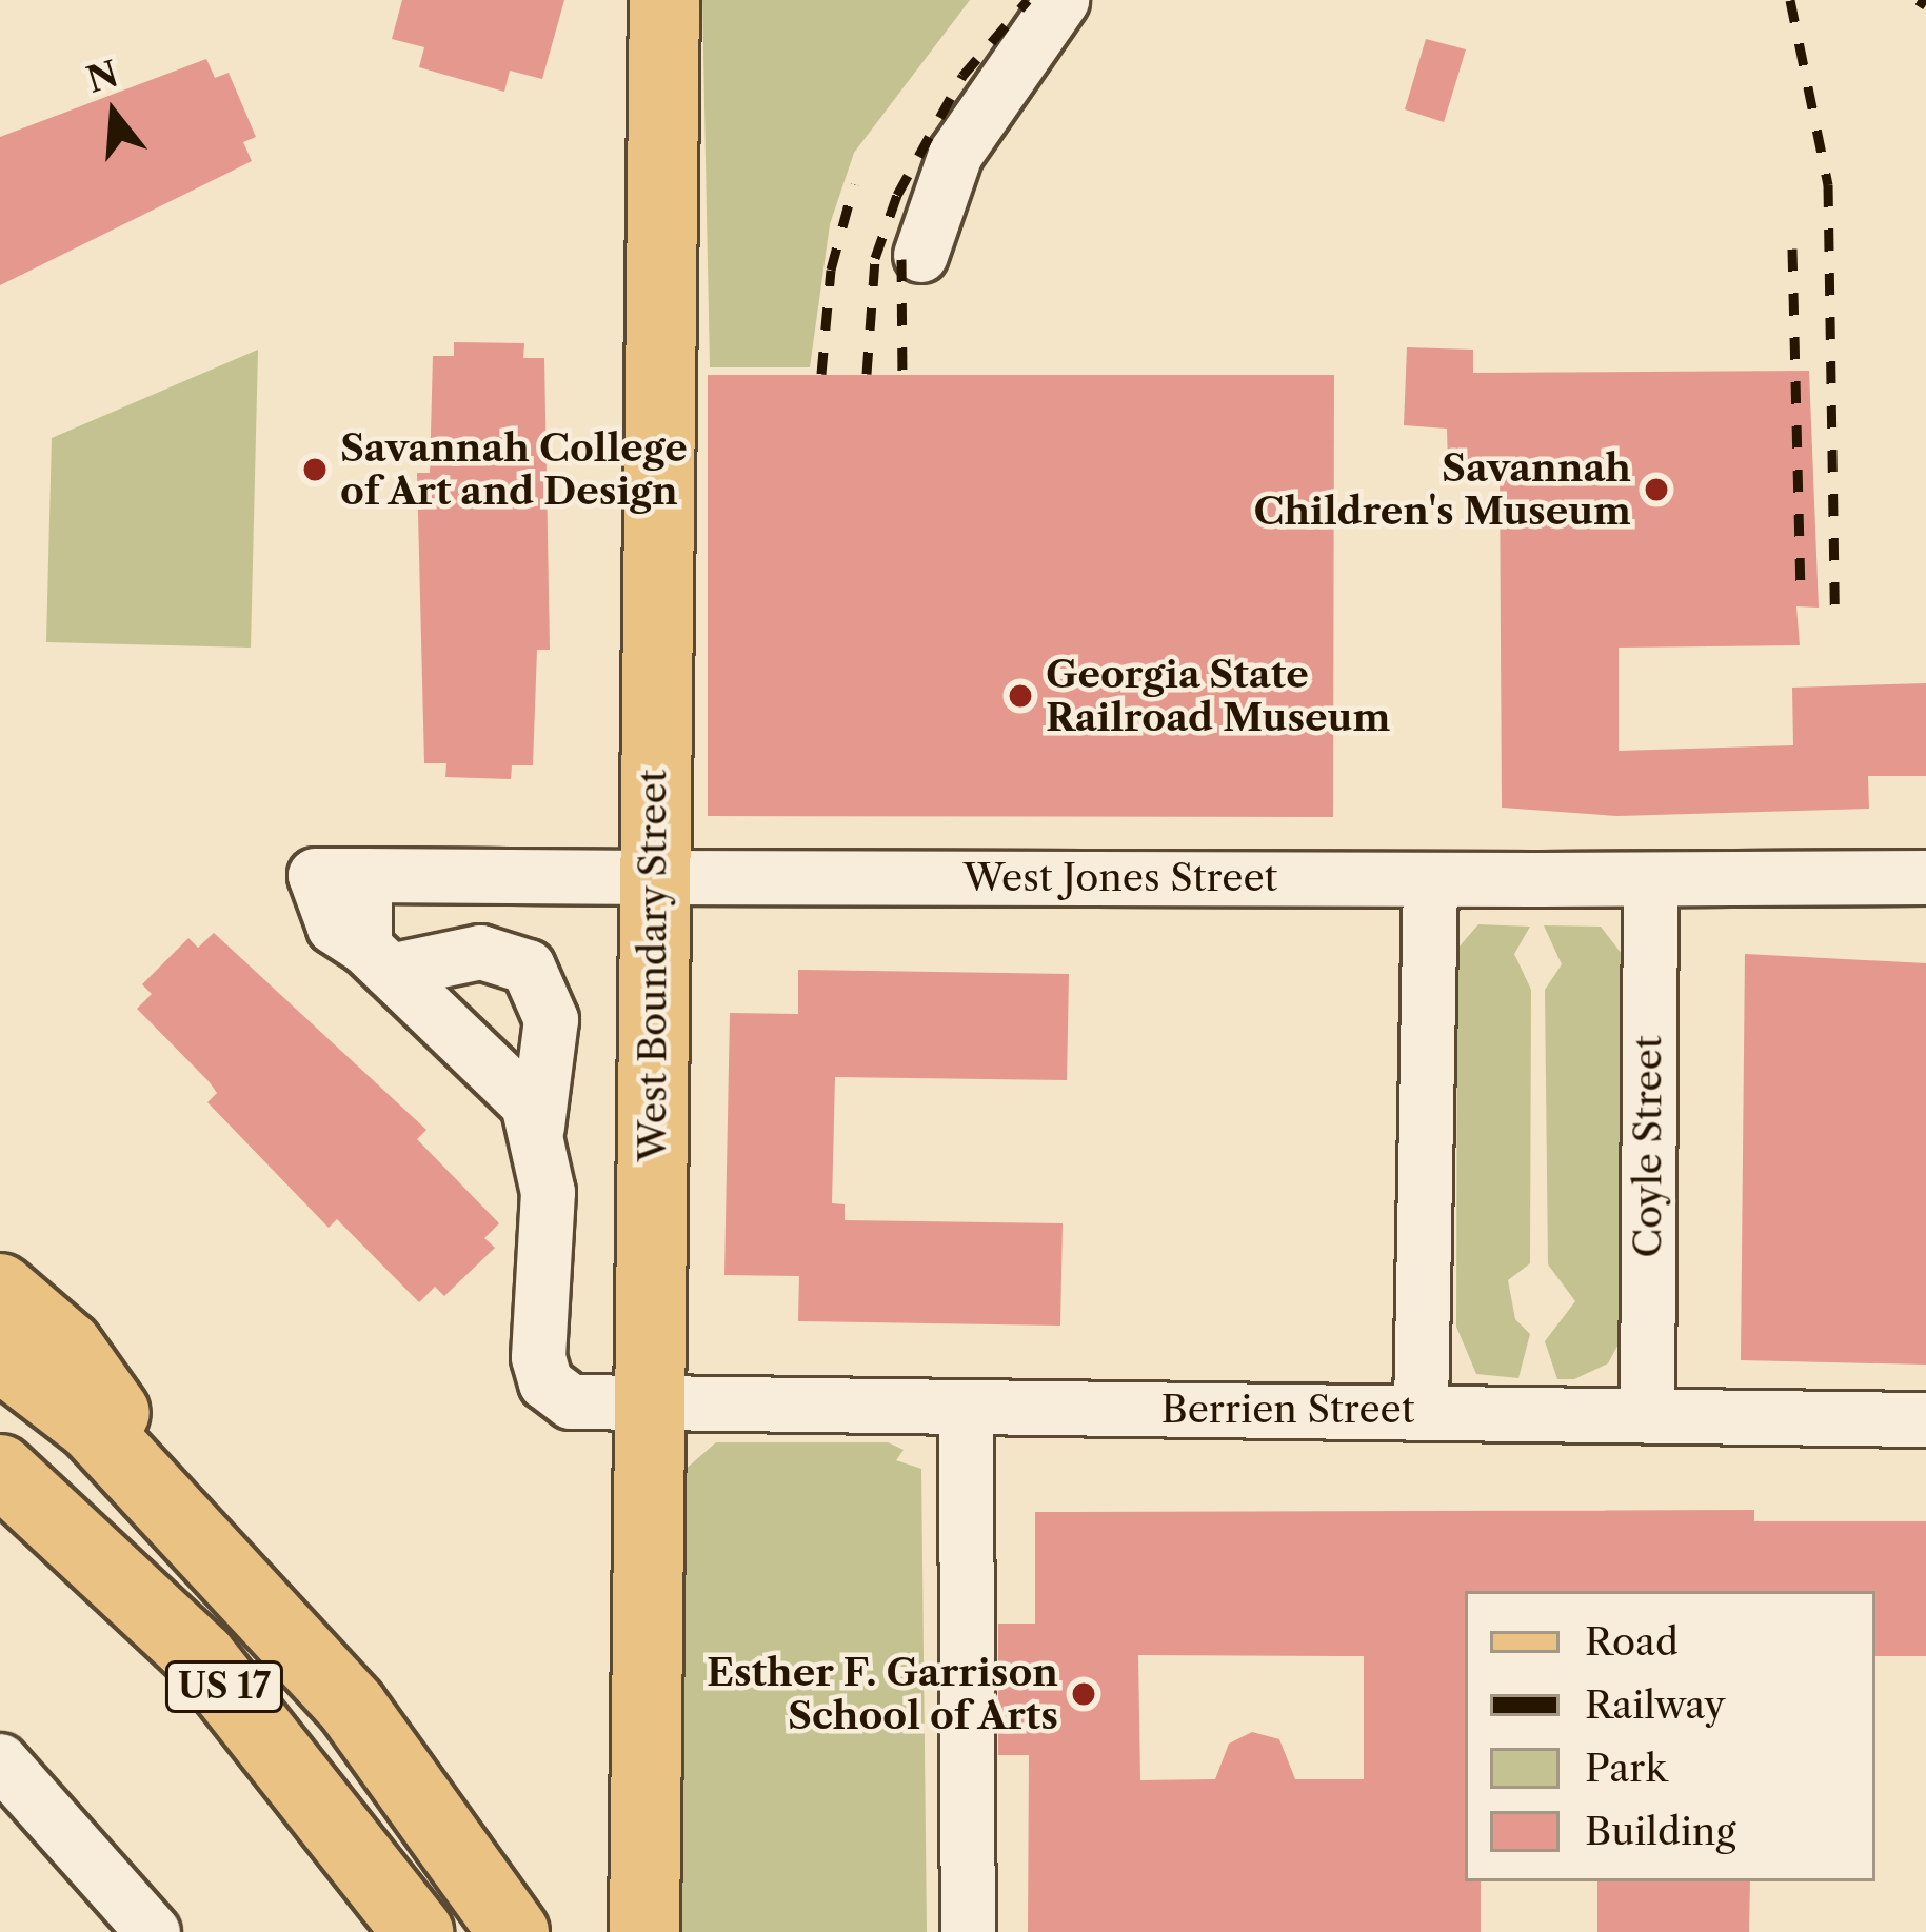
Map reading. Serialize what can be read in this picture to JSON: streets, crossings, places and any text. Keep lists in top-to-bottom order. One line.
{"streets":{"main road":["West Boundary Street","US 17"],"street":["West Jones Street","Coyle Street","Berrien Street"]},"crossings":[["West Jones Street","West Boundary Street"],["West Jones Street","Coyle Street"],["West Boundary Street","Berrien Street"],["Coyle Street","Berrien Street"]],"places":["Savannah College of Art and Design","Savannah Children's Museum","Georgia State Railroad Museum","Esther F. Garrison School of Arts"],"legend":["Road","Railway","Park","Building"],"north":"top"}
